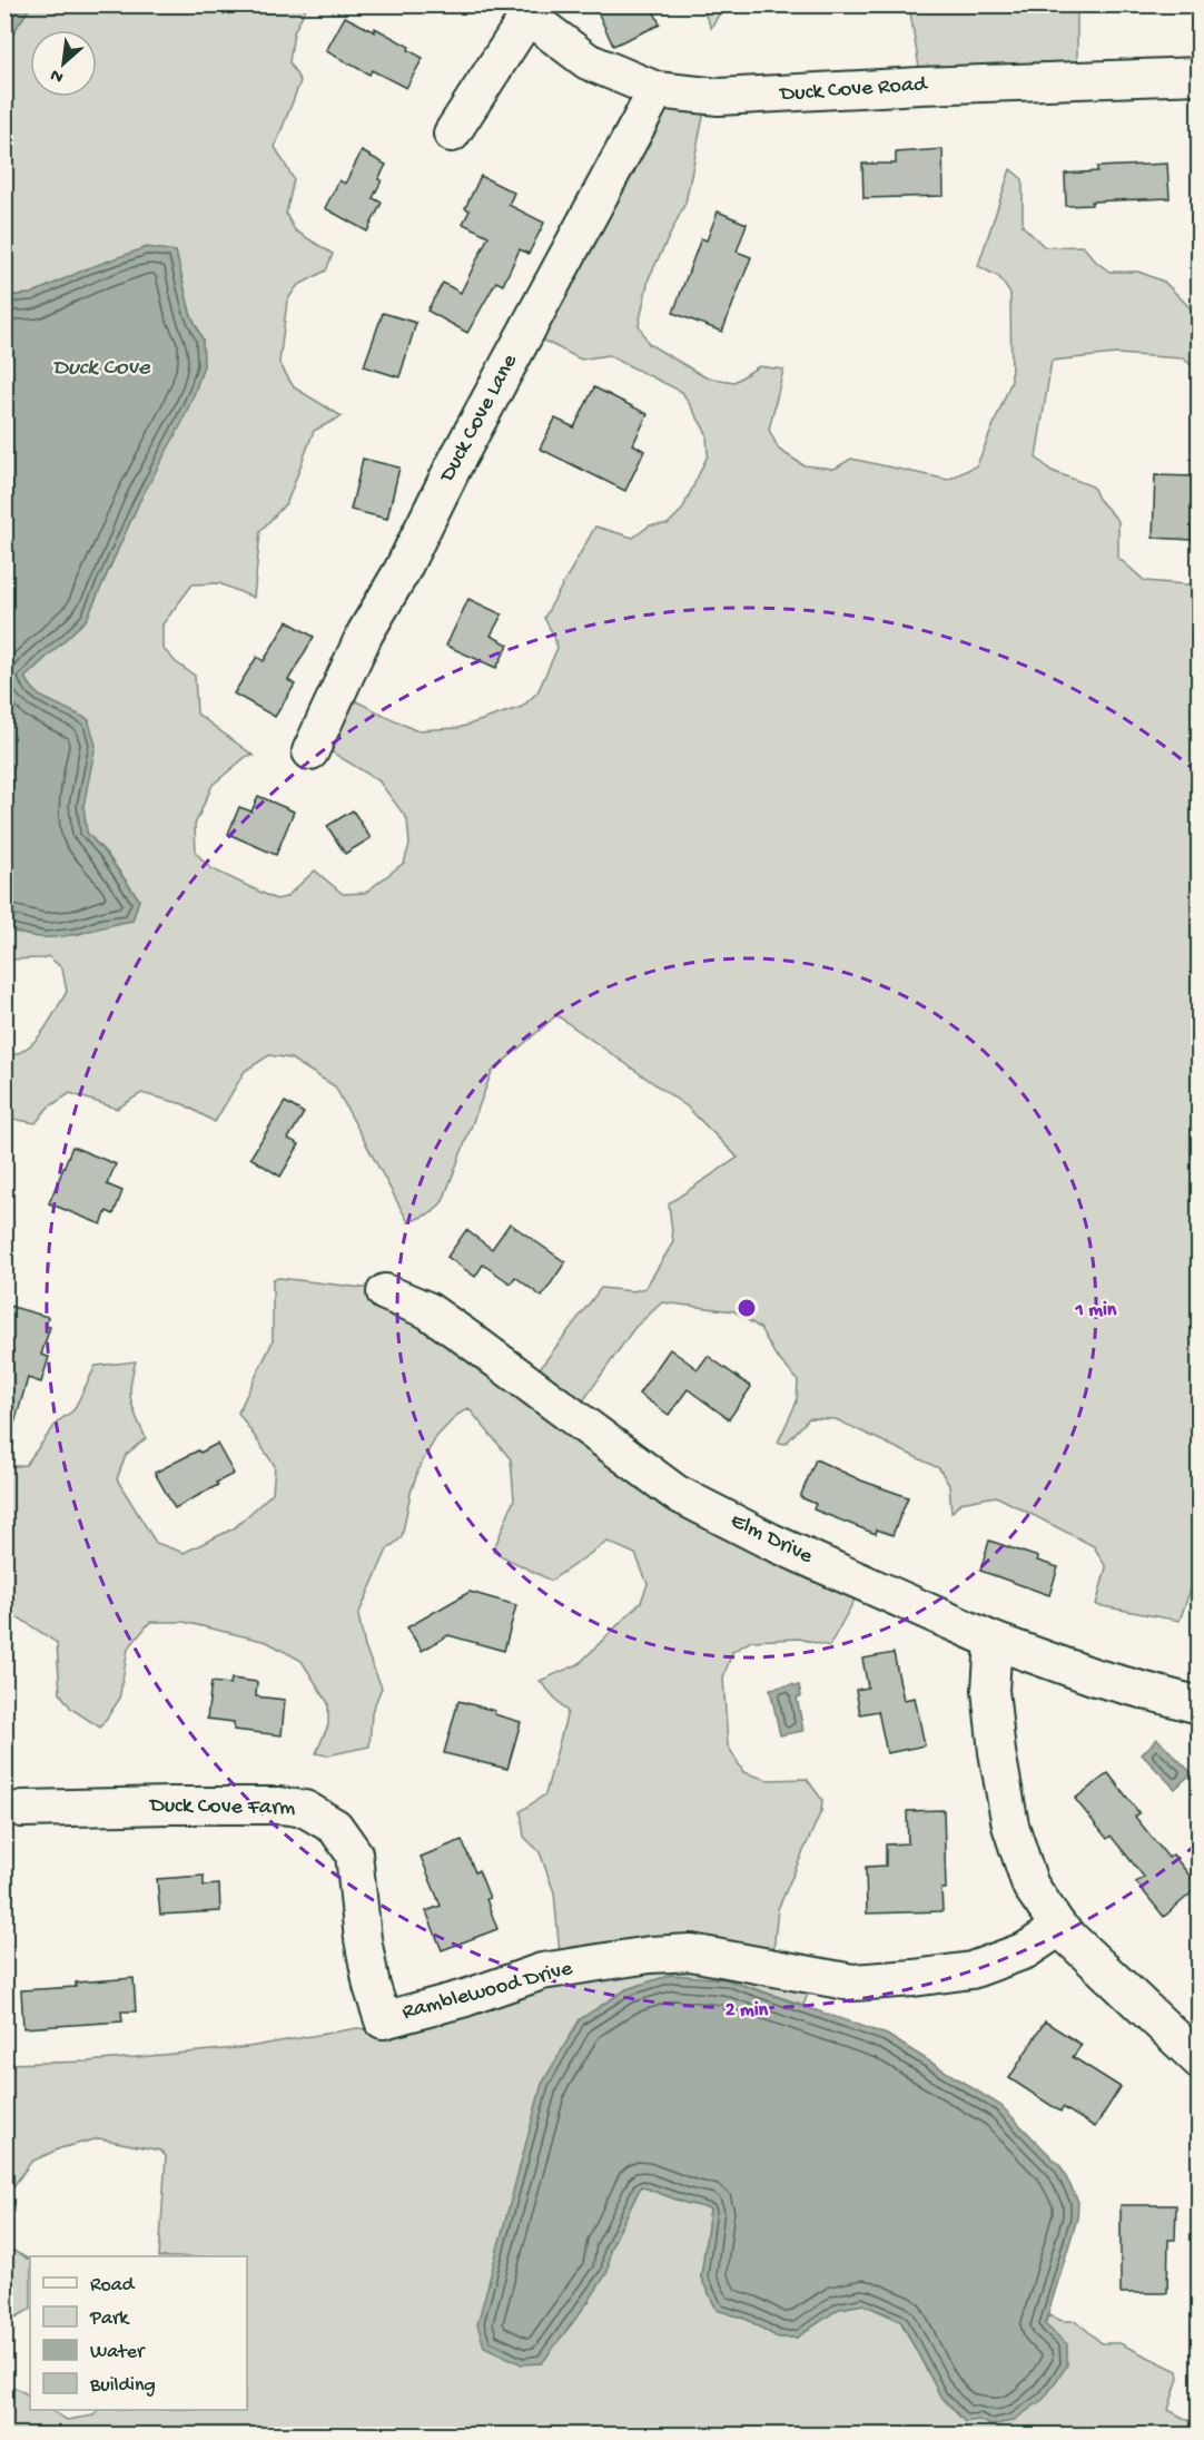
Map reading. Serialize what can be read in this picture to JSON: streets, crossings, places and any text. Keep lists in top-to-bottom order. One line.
{"streets":{"street":["Duck Cove Road","Duck Cove Lane","Elm Drive","Duck Cove Farm","Ramblewood Drive"]},"crossings":[["Duck Cove Road","Duck Cove Lane"],["Duck Cove Farm","Ramblewood Drive"]],"water":["Duck Cove"],"legend":["Road","Park","Water","Building"],"north":"bottom left","rings":["1 min","2 min"]}
